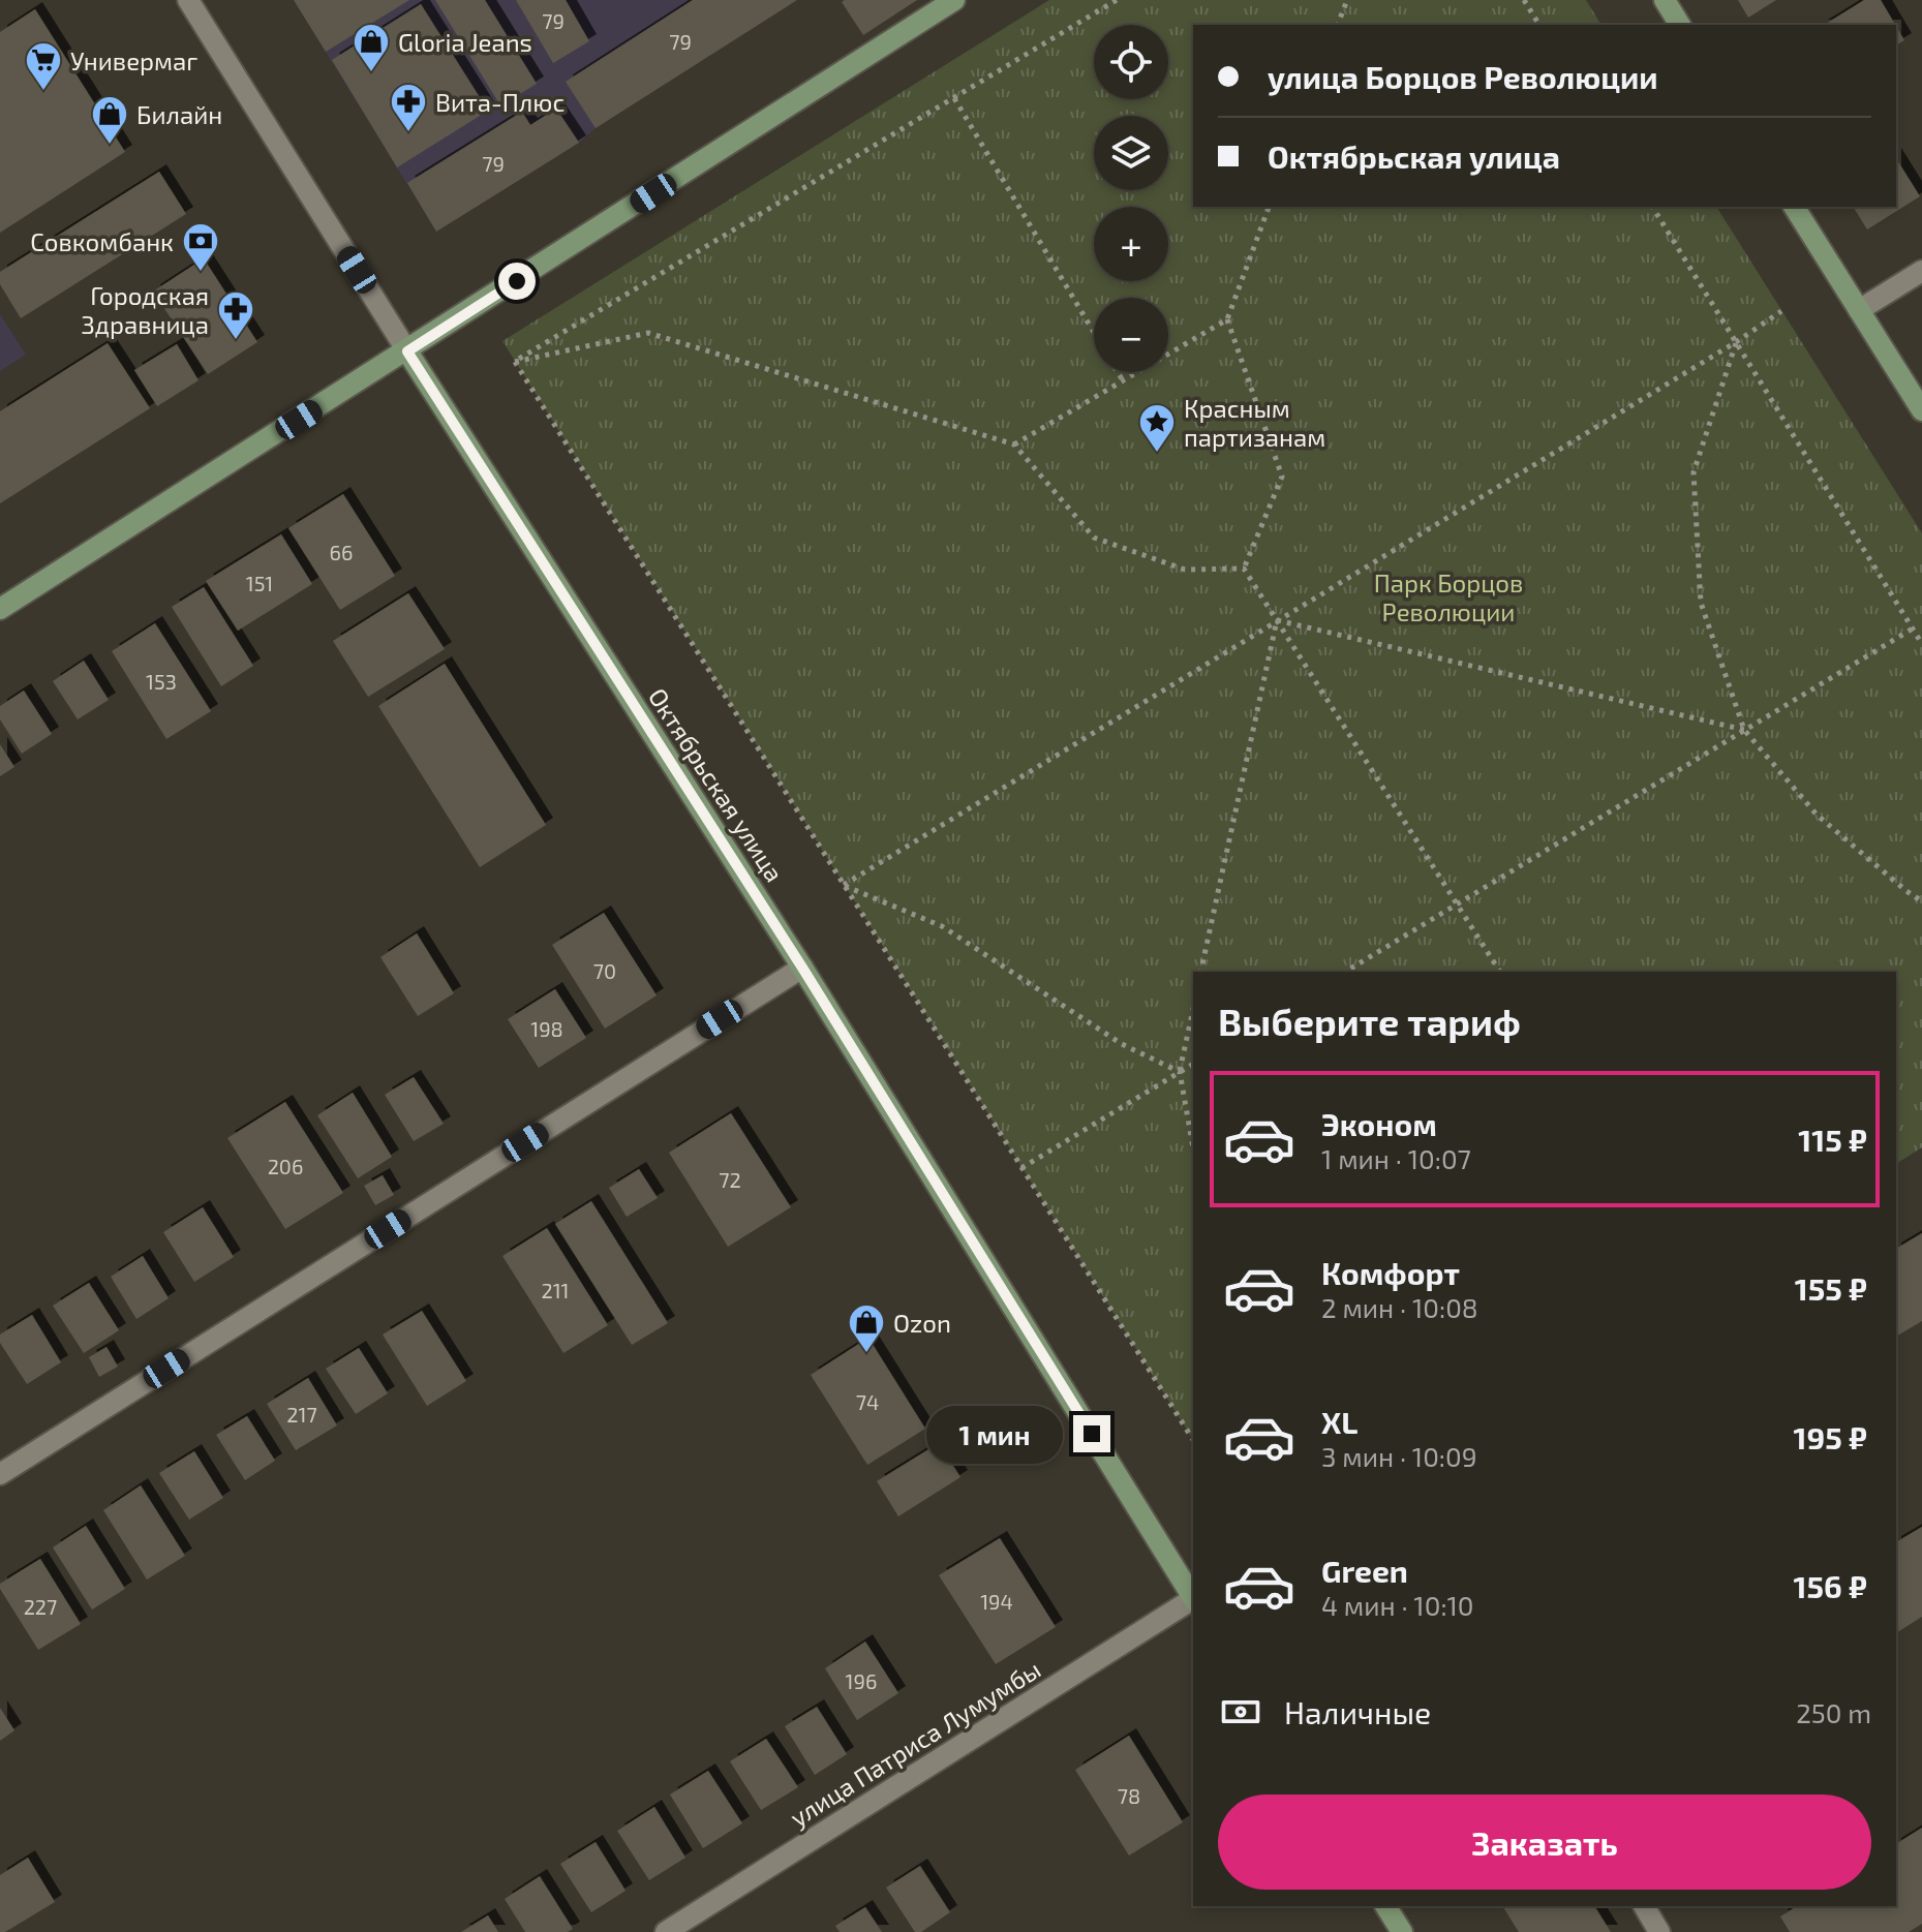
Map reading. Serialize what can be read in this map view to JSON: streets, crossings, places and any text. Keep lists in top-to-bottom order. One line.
{"streets":{"main road":["Октябрьская улица"],"street":["улица Патриса Лумумбы"]},"parks":["Парк Борцов Революции"],"places":{"shop":["Gloria Jeans","Билайн","Ozon"],"supermarket":["Универмаг"],"pharmacy":["Вита-Плюс","Городская Здравница"],"bank":["Совкомбанк"],"place":["Красным партизанам"]},"house_numbers":["79","79","79","66","151","153","70","198","206","72","211","74","217","194","227","196","78"],"page":{"map_buttons":["+","−"],"banner":["улица Борцов Революции","Октябрьская улица"],"heading":"Выберите тариф","list":[{"name":"Эконом","note":"1 мин · 10:07","value":"115 ₽"},{"name":"Комфорт","note":"2 мин · 10:08","value":"155 ₽"},{"name":"XL","note":"3 мин · 10:09","value":"195 ₽"},{"name":"Green","note":"4 мин · 10:10","value":"156 ₽"}],"bubble":"1 мин","pay":["Наличные","250 m"],"buttons":"Заказать"}}
